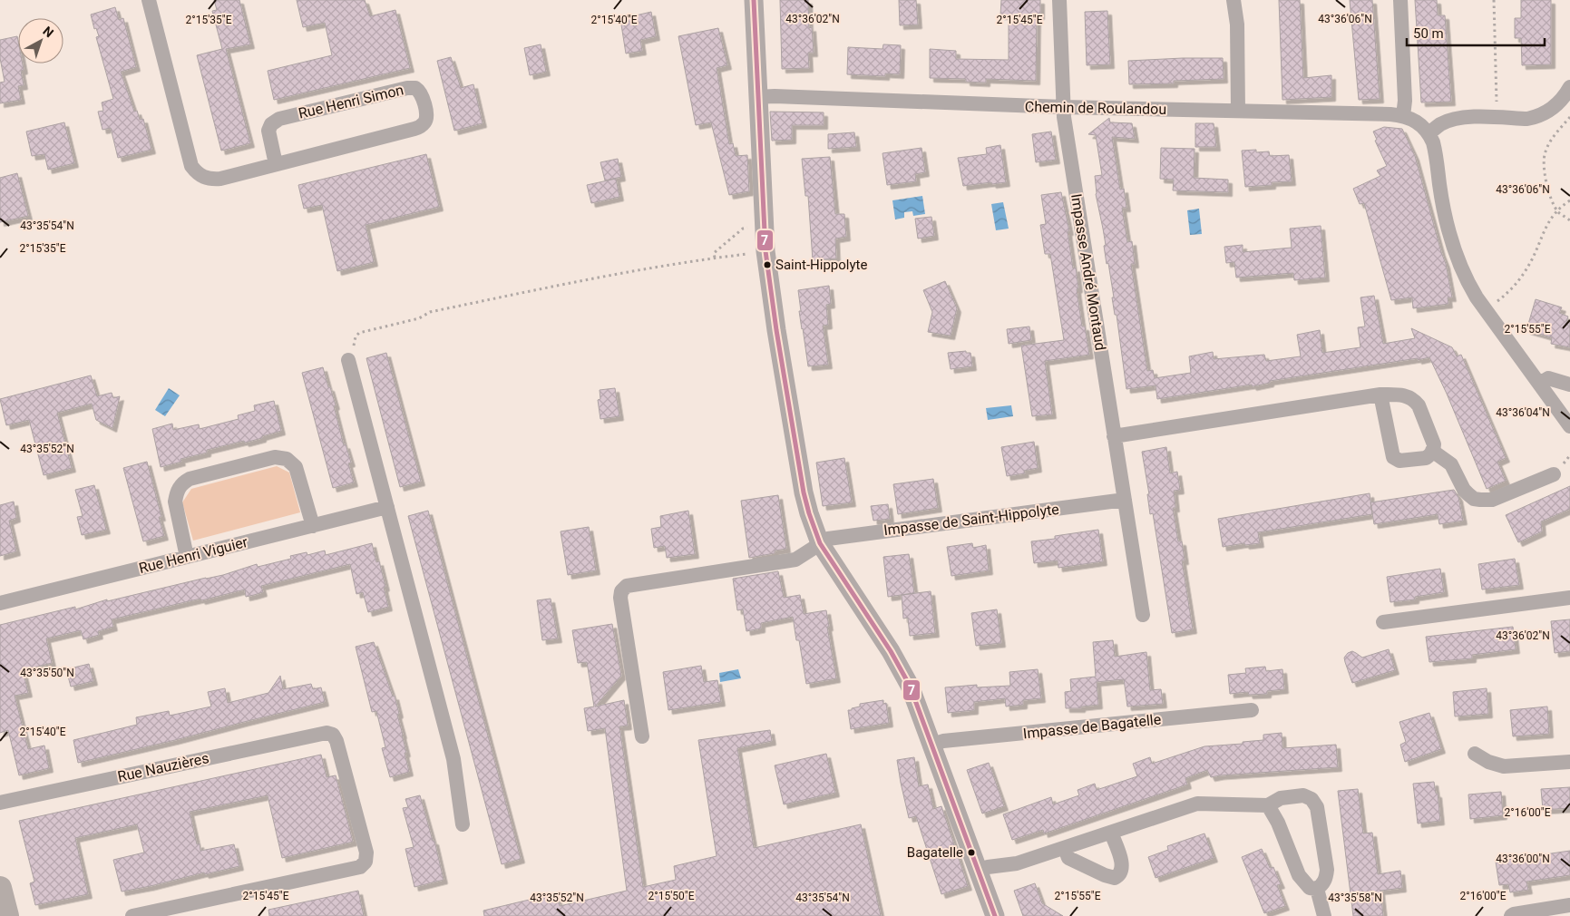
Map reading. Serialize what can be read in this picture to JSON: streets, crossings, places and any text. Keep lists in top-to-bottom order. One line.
{"streets":{"street":["Rue Henri Simon","Chemin de Roulandou","Impasse André Montaud","Impasse de Saint-Hippolyte","Rue Henri Viguier","Impasse de Bagatelle","Rue Nauzières"]},"crossings":[["Chemin de Roulandou","Impasse André Montaud"],["Impasse André Montaud","Impasse de Saint-Hippolyte"]],"places":["Saint-Hippolyte","Bagatelle"],"lines":["transit line 7"],"scale_bar":"50 m","north":"top right","coordinates":["43°36'06\"N","43°36'02\"N","2°15'35\"E","2°15'40\"E","2°15'45\"E","43°35'54\"N","2°15'55\"E","43°36'04\"N","43°35'52\"N","43°35'50\"N","2°16'00\"E","43°36'00\"N","2°15'50\"E","43°35'58\"N"]}
